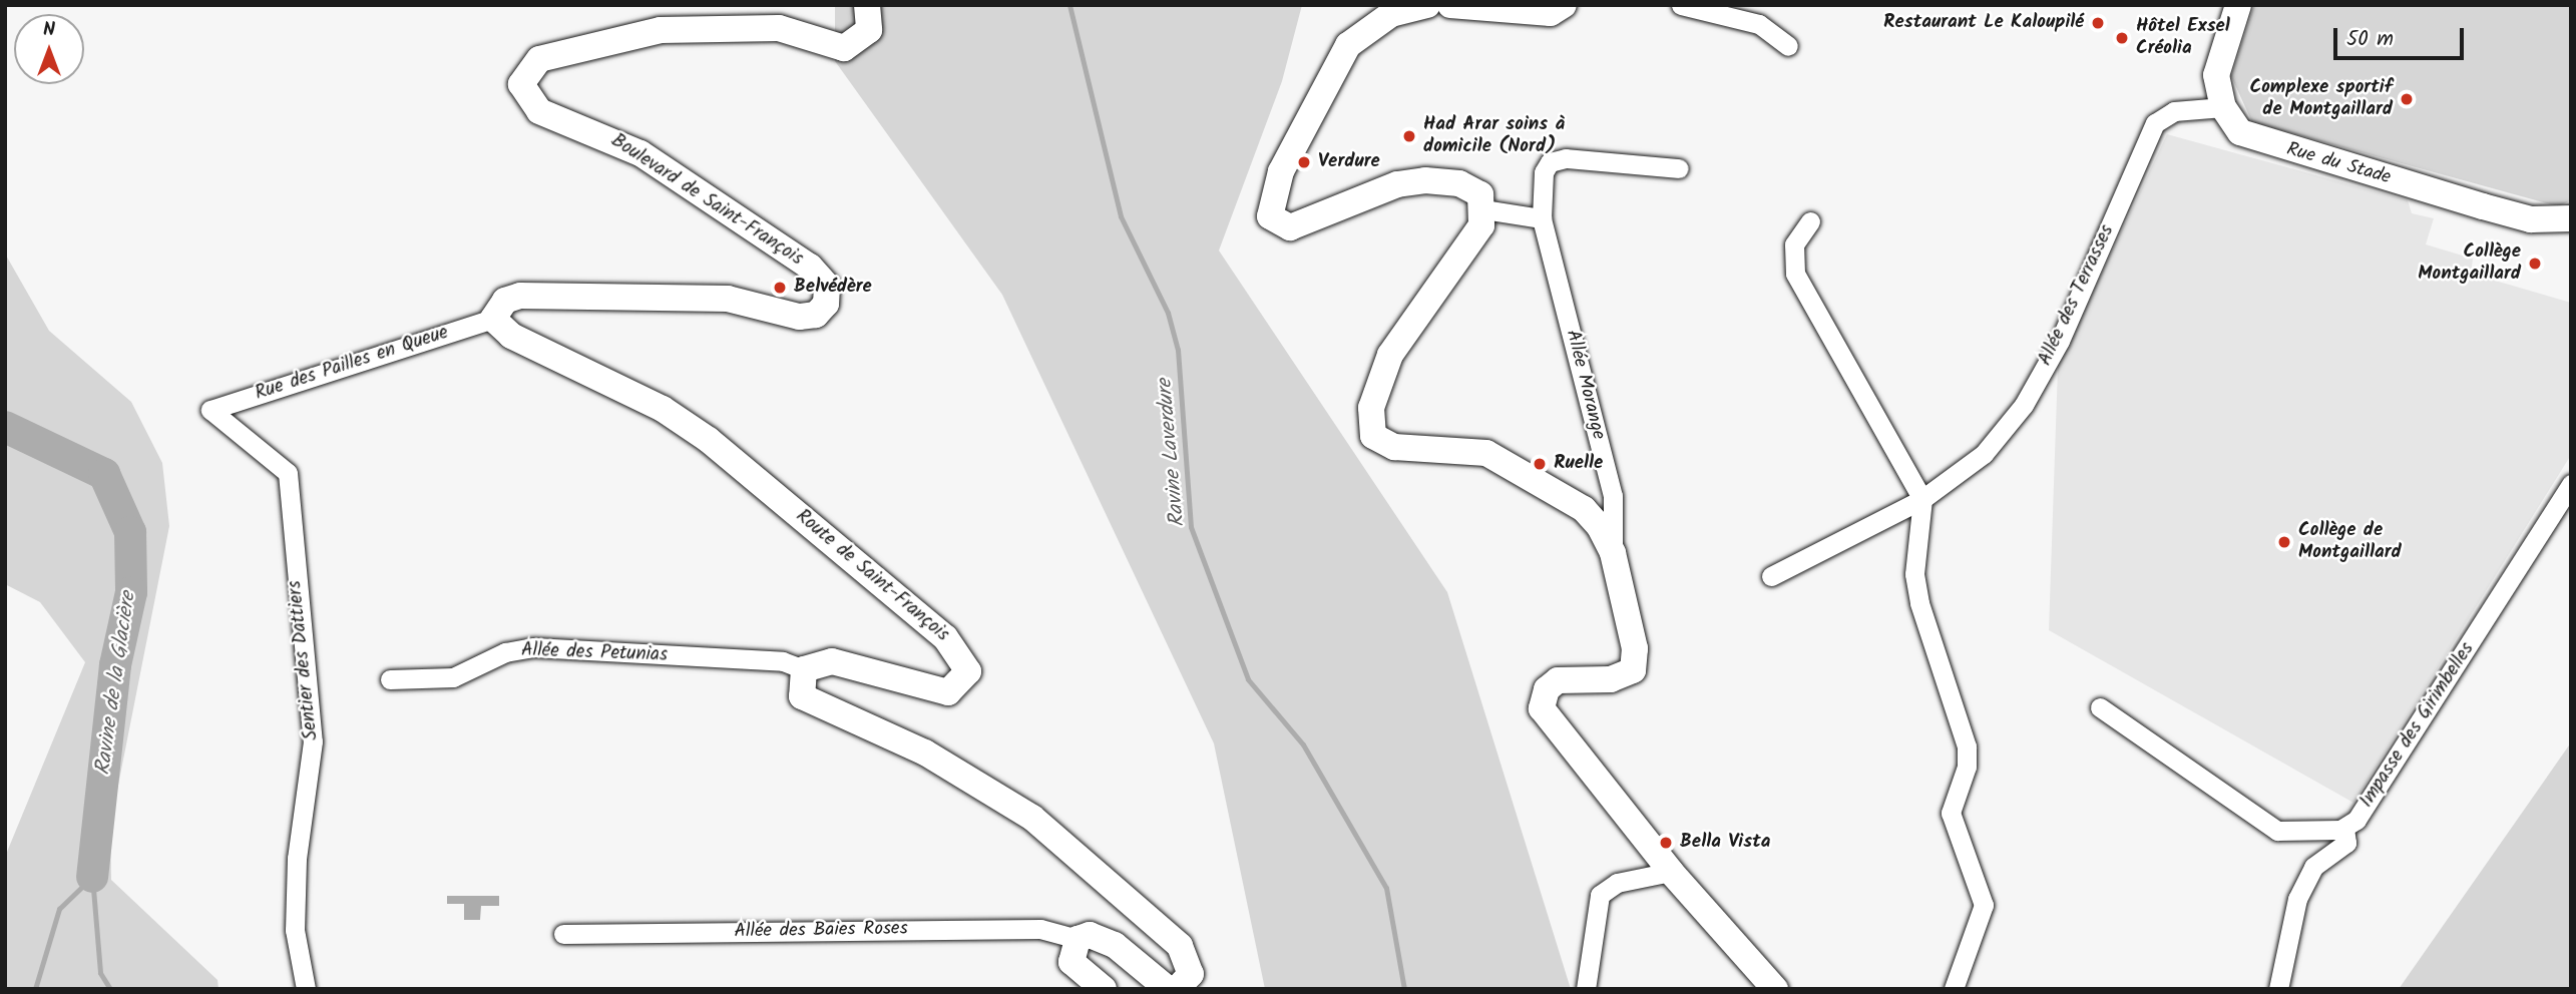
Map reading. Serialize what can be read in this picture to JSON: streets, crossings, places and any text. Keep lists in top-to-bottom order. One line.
{"streets":{"main road":["Rue du Stade","Boulevard de Saint-François","Route de Saint-François"],"street":["Allée des Terrasses","Rue des Pailles en Queue","Allée Morange","Allée des Petunias","Sentier des Dattiers","Impasse des Girimbelles","Allée des Baies Roses"]},"crossings":[["Rue du Stade","Allée des Terrasses"],["Boulevard de Saint-François","Rue des Pailles en Queue"],["Boulevard de Saint-François","Route de Saint-François"],["Rue des Pailles en Queue","Route de Saint-François"],["Rue des Pailles en Queue","Sentier des Dattiers"],["Route de Saint-François","Allée des Petunias"]],"water":["Ravine Laverdure","Ravine de la Glacière"],"places":["Restaurant Le Kaloupilé","Hôtel Exsel Créolia","Complexe sportif de Montgaillard","Had Arar soins à domicile (Nord)","Verdure","Collège Montgaillard","Belvédère","Ruelle","Collège de Montgaillard","Bella Vista"],"scale_bar":"50 m","north":"top"}
